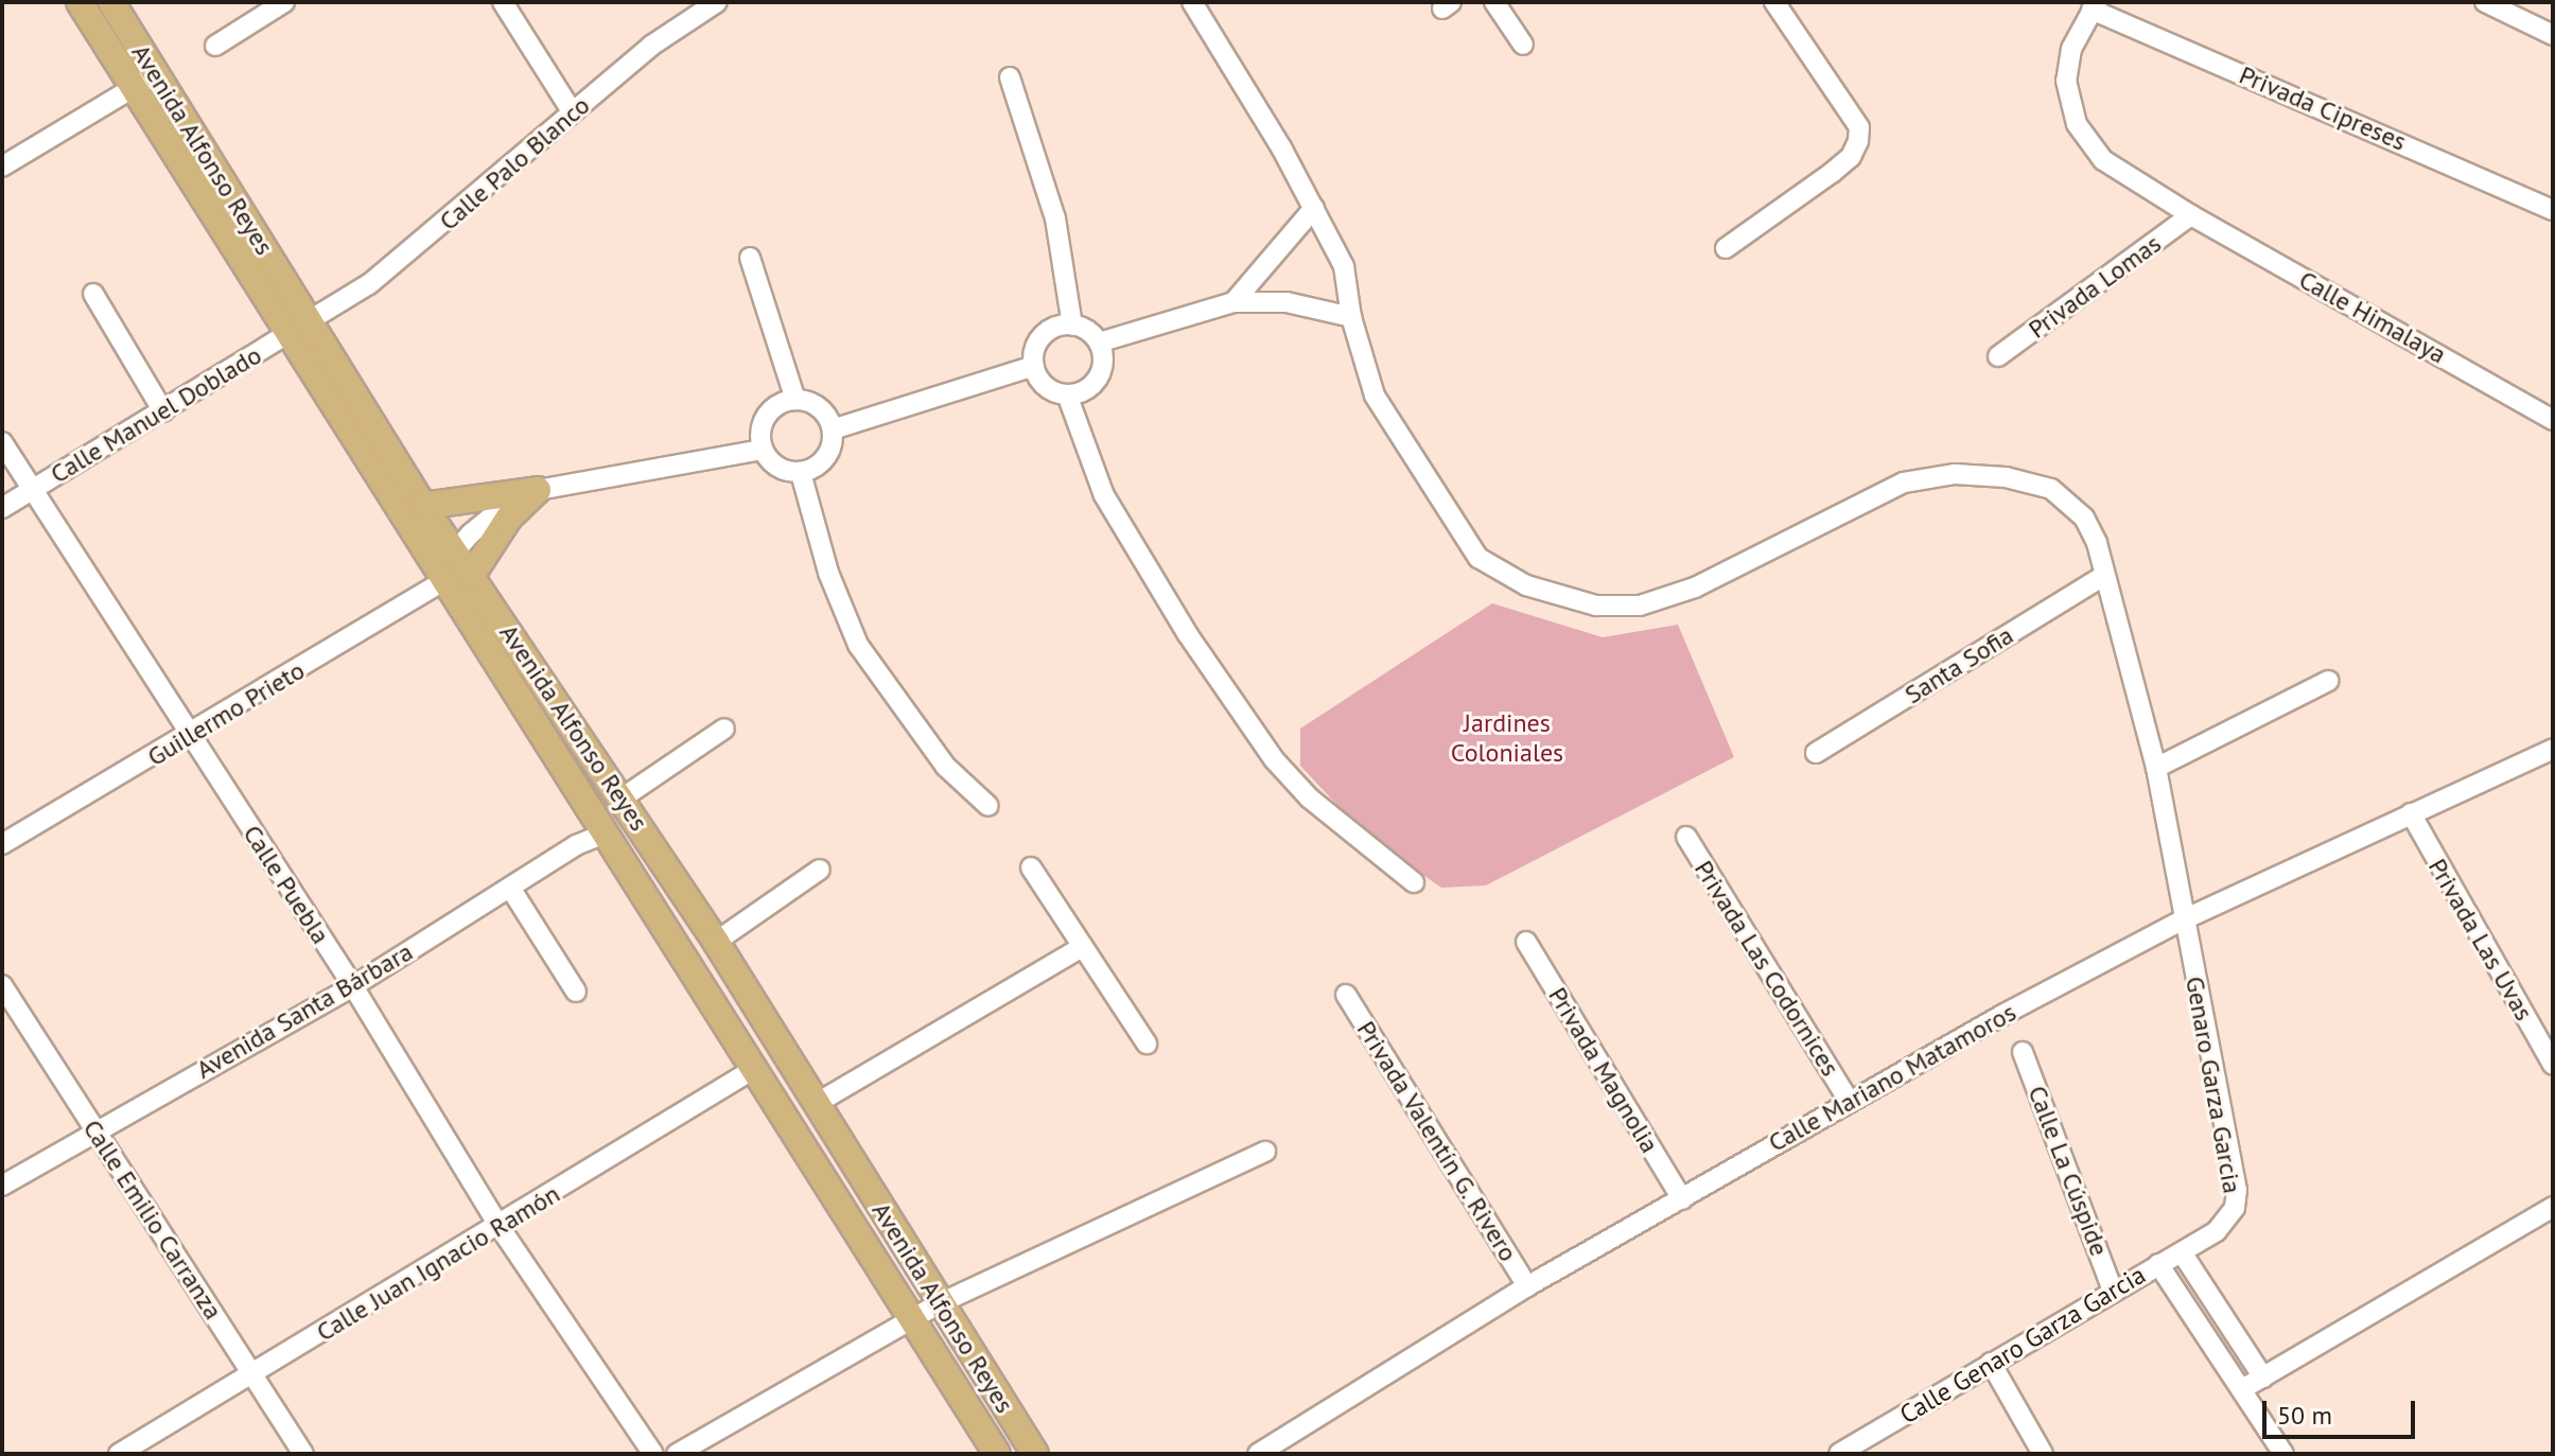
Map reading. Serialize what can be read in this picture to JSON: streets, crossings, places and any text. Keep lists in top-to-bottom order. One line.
{"streets":{"main road":["Avenida Alfonso Reyes"],"street":["Privada Cipreses","Calle Palo Blanco","Privada Lomas","Calle Himalaya","Calle Manuel Doblado","Santa Sofia","Guillermo Prieto","Calle Puebla","Privada Las Uvas","Privada Las Codornices","Avenida Santa Bárbara","Privada Magnolia","Calle Mariano Matamoros","Genaro Garza Garcia","Privada Valentín G. Rivero","Calle La Cúspide","Calle Emilio Carranza","Calle Juan Ignacio Ramón","Calle Genaro Garza Garcia"]},"crossings":[["Privada Cipreses","Calle Himalaya"],["Avenida Alfonso Reyes","Calle Palo Blanco"],["Avenida Alfonso Reyes","Calle Manuel Doblado"],["Avenida Alfonso Reyes","Guillermo Prieto"],["Avenida Alfonso Reyes","Avenida Santa Bárbara"],["Avenida Alfonso Reyes","Calle Juan Ignacio Ramón"],["Calle Palo Blanco","Calle Manuel Doblado"],["Privada Lomas","Calle Himalaya"],["Calle Manuel Doblado","Calle Puebla"],["Santa Sofia","Genaro Garza Garcia"],["Guillermo Prieto","Calle Puebla"],["Calle Puebla","Avenida Santa Bárbara"],["Calle Puebla","Calle Juan Ignacio Ramón"],["Privada Las Uvas","Calle Mariano Matamoros"],["Privada Las Codornices","Calle Mariano Matamoros"],["Avenida Santa Bárbara","Calle Emilio Carranza"],["Privada Magnolia","Calle Mariano Matamoros"],["Calle Mariano Matamoros","Genaro Garza Garcia"],["Calle Mariano Matamoros","Privada Valentín G. Rivero"],["Genaro Garza Garcia","Calle Genaro Garza Garcia"],["Calle La Cúspide","Calle Genaro Garza Garcia"],["Calle Emilio Carranza","Calle Juan Ignacio Ramón"]],"parks":["Jardines Coloniales"],"scale_bar":"50 m"}
